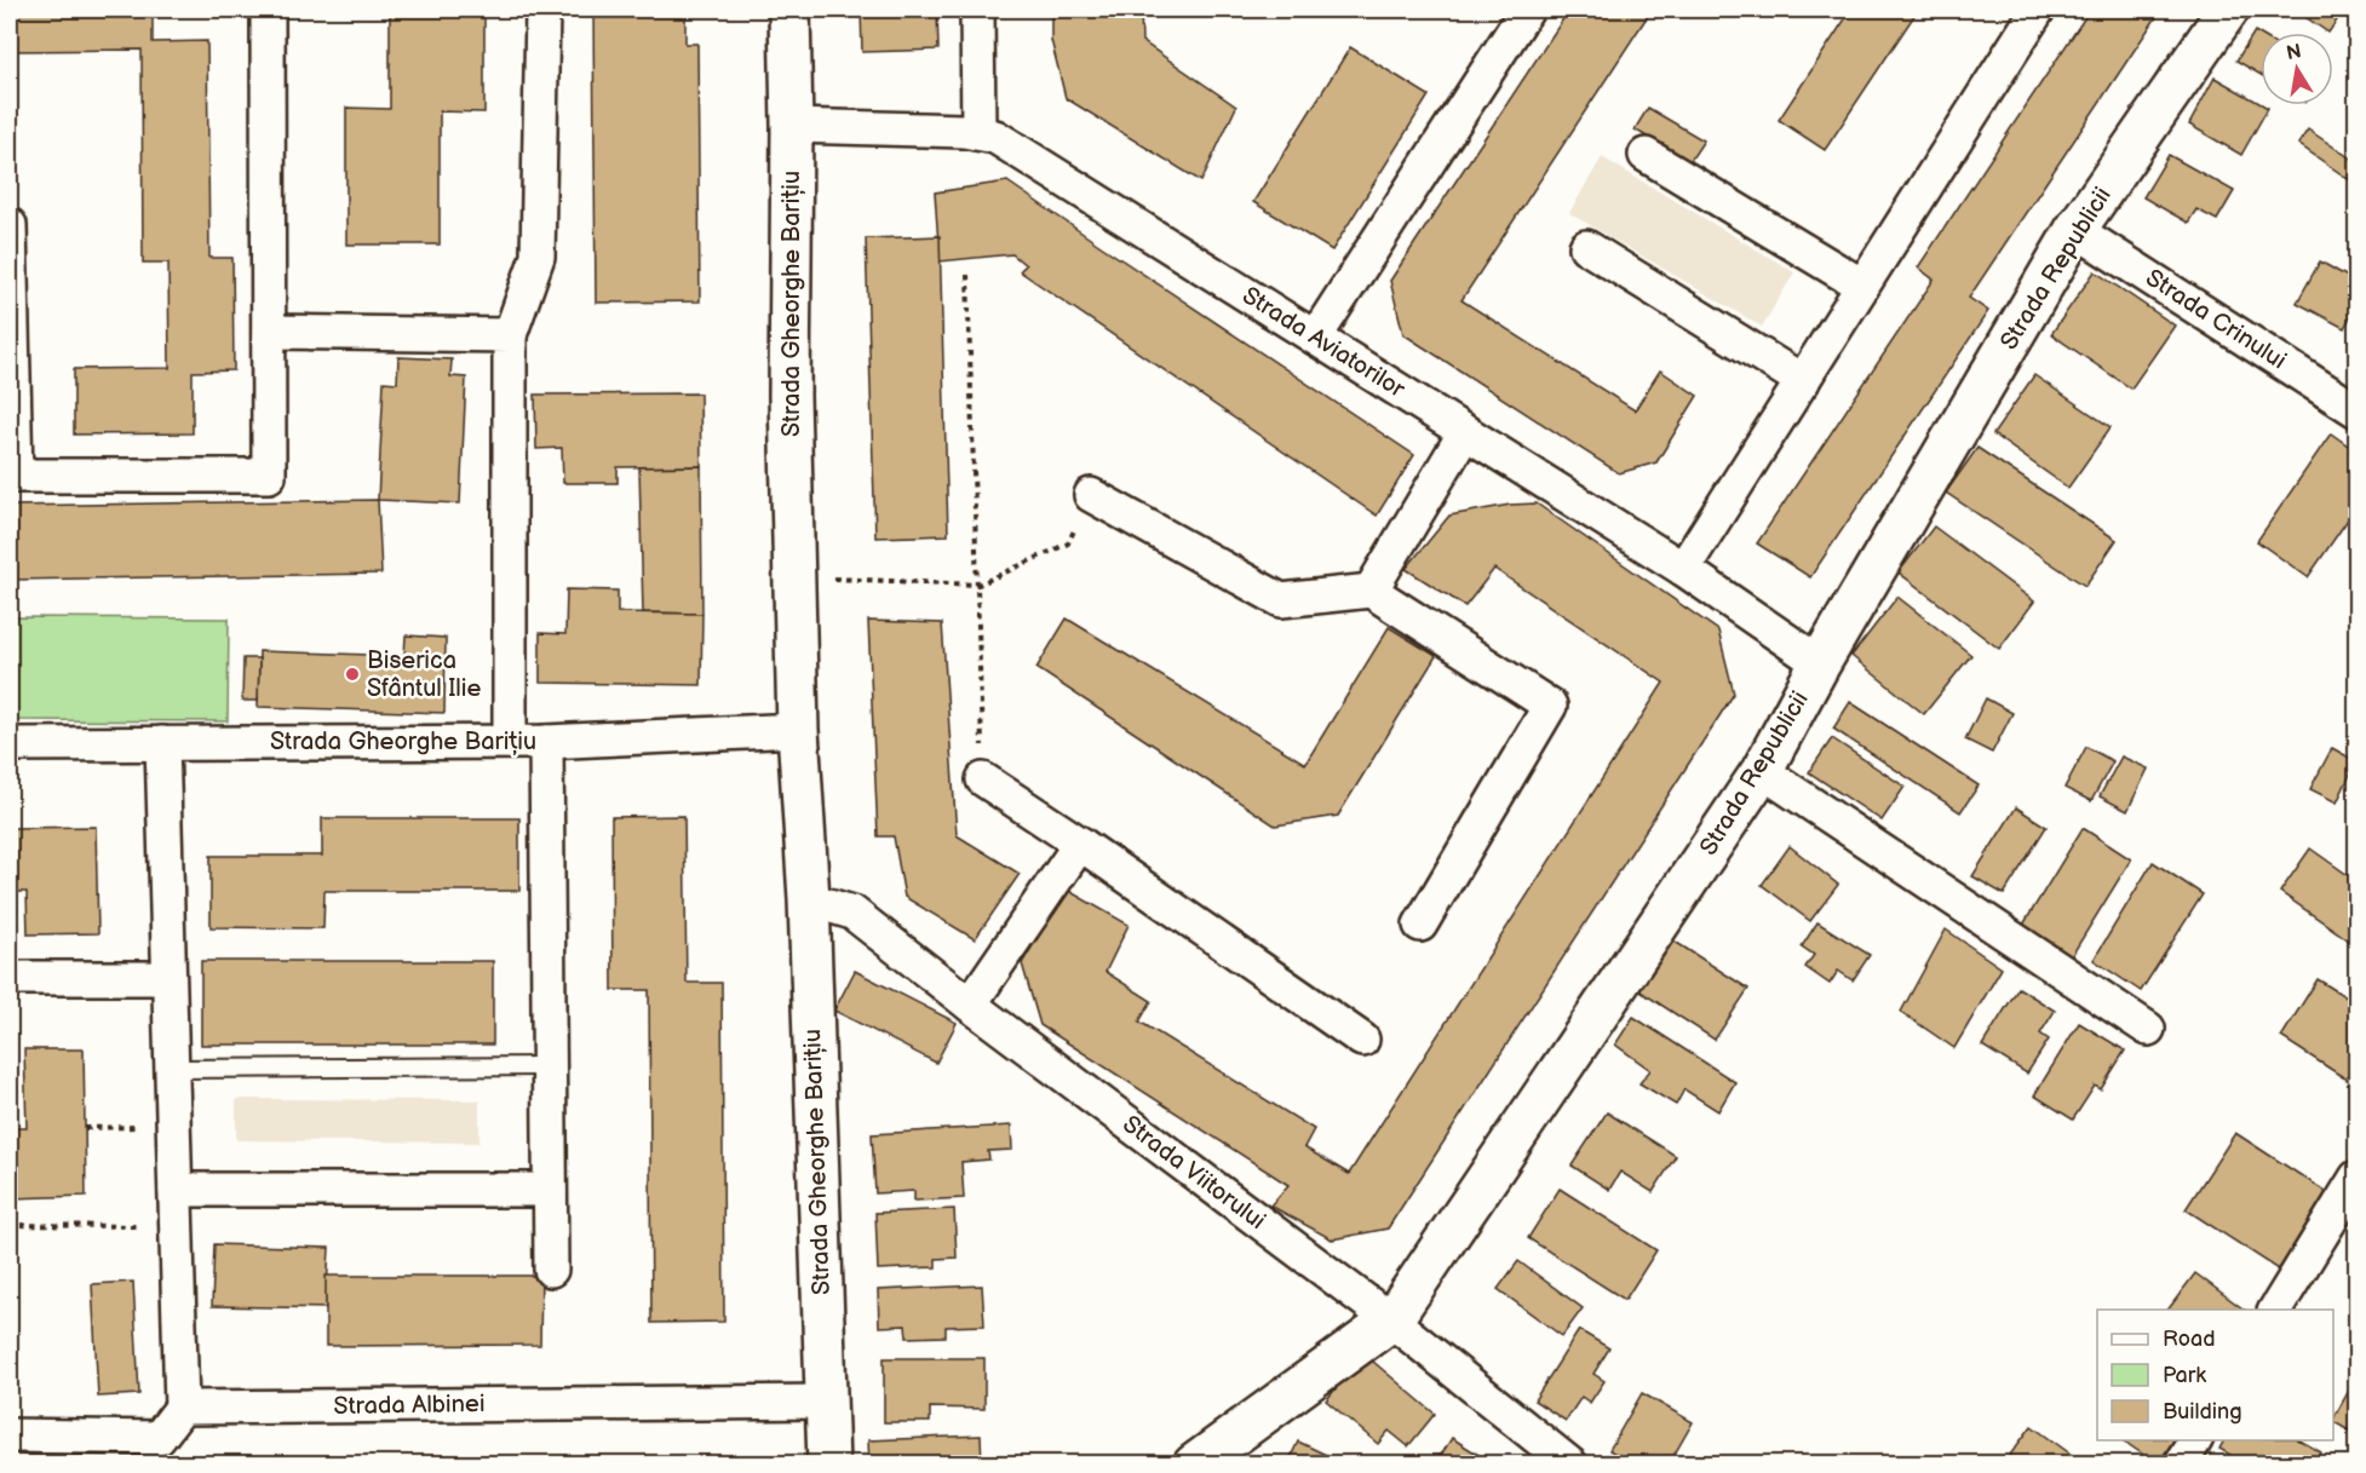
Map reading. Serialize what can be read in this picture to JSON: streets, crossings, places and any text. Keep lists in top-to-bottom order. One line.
{"streets":{"street":["Strada Republicii","Strada Gheorghe Barițiu","Strada Crinului","Strada Aviatorilor","Strada Viitorului","Strada Albinei"]},"crossings":[["Strada Republicii","Strada Crinului"],["Strada Republicii","Strada Aviatorilor"],["Strada Republicii","Strada Viitorului"],["Strada Gheorghe Barițiu","Strada Aviatorilor"],["Strada Gheorghe Barițiu","Strada Viitorului"],["Strada Gheorghe Barițiu","Strada Albinei"]],"places":["Biserica Sfântul Ilie"],"legend":["Road","Park","Building"],"north":"top"}
